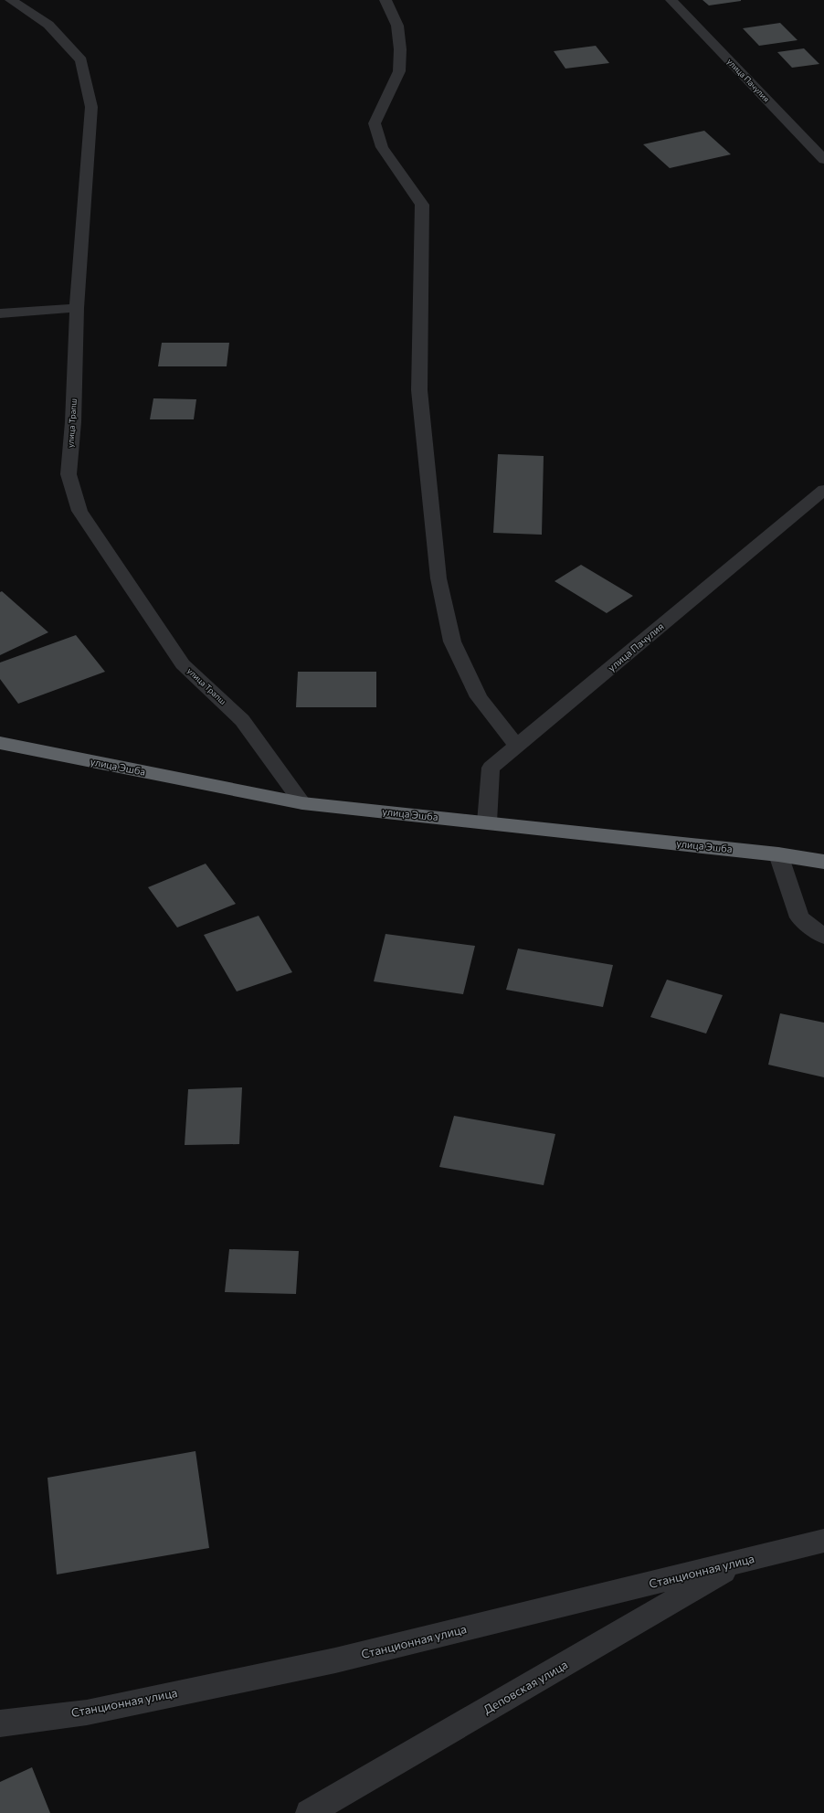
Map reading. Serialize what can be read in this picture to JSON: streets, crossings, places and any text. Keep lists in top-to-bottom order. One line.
{"streets":{"highway":["улица Эшба"],"street":["улица Пачулия","улица Трапш","Станционная улица","Деповская улица"]},"crossings":[["улица Пачулия","улица Эшба"],["улица Трапш","улица Эшба"],["Станционная улица","Деповская улица"]]}
